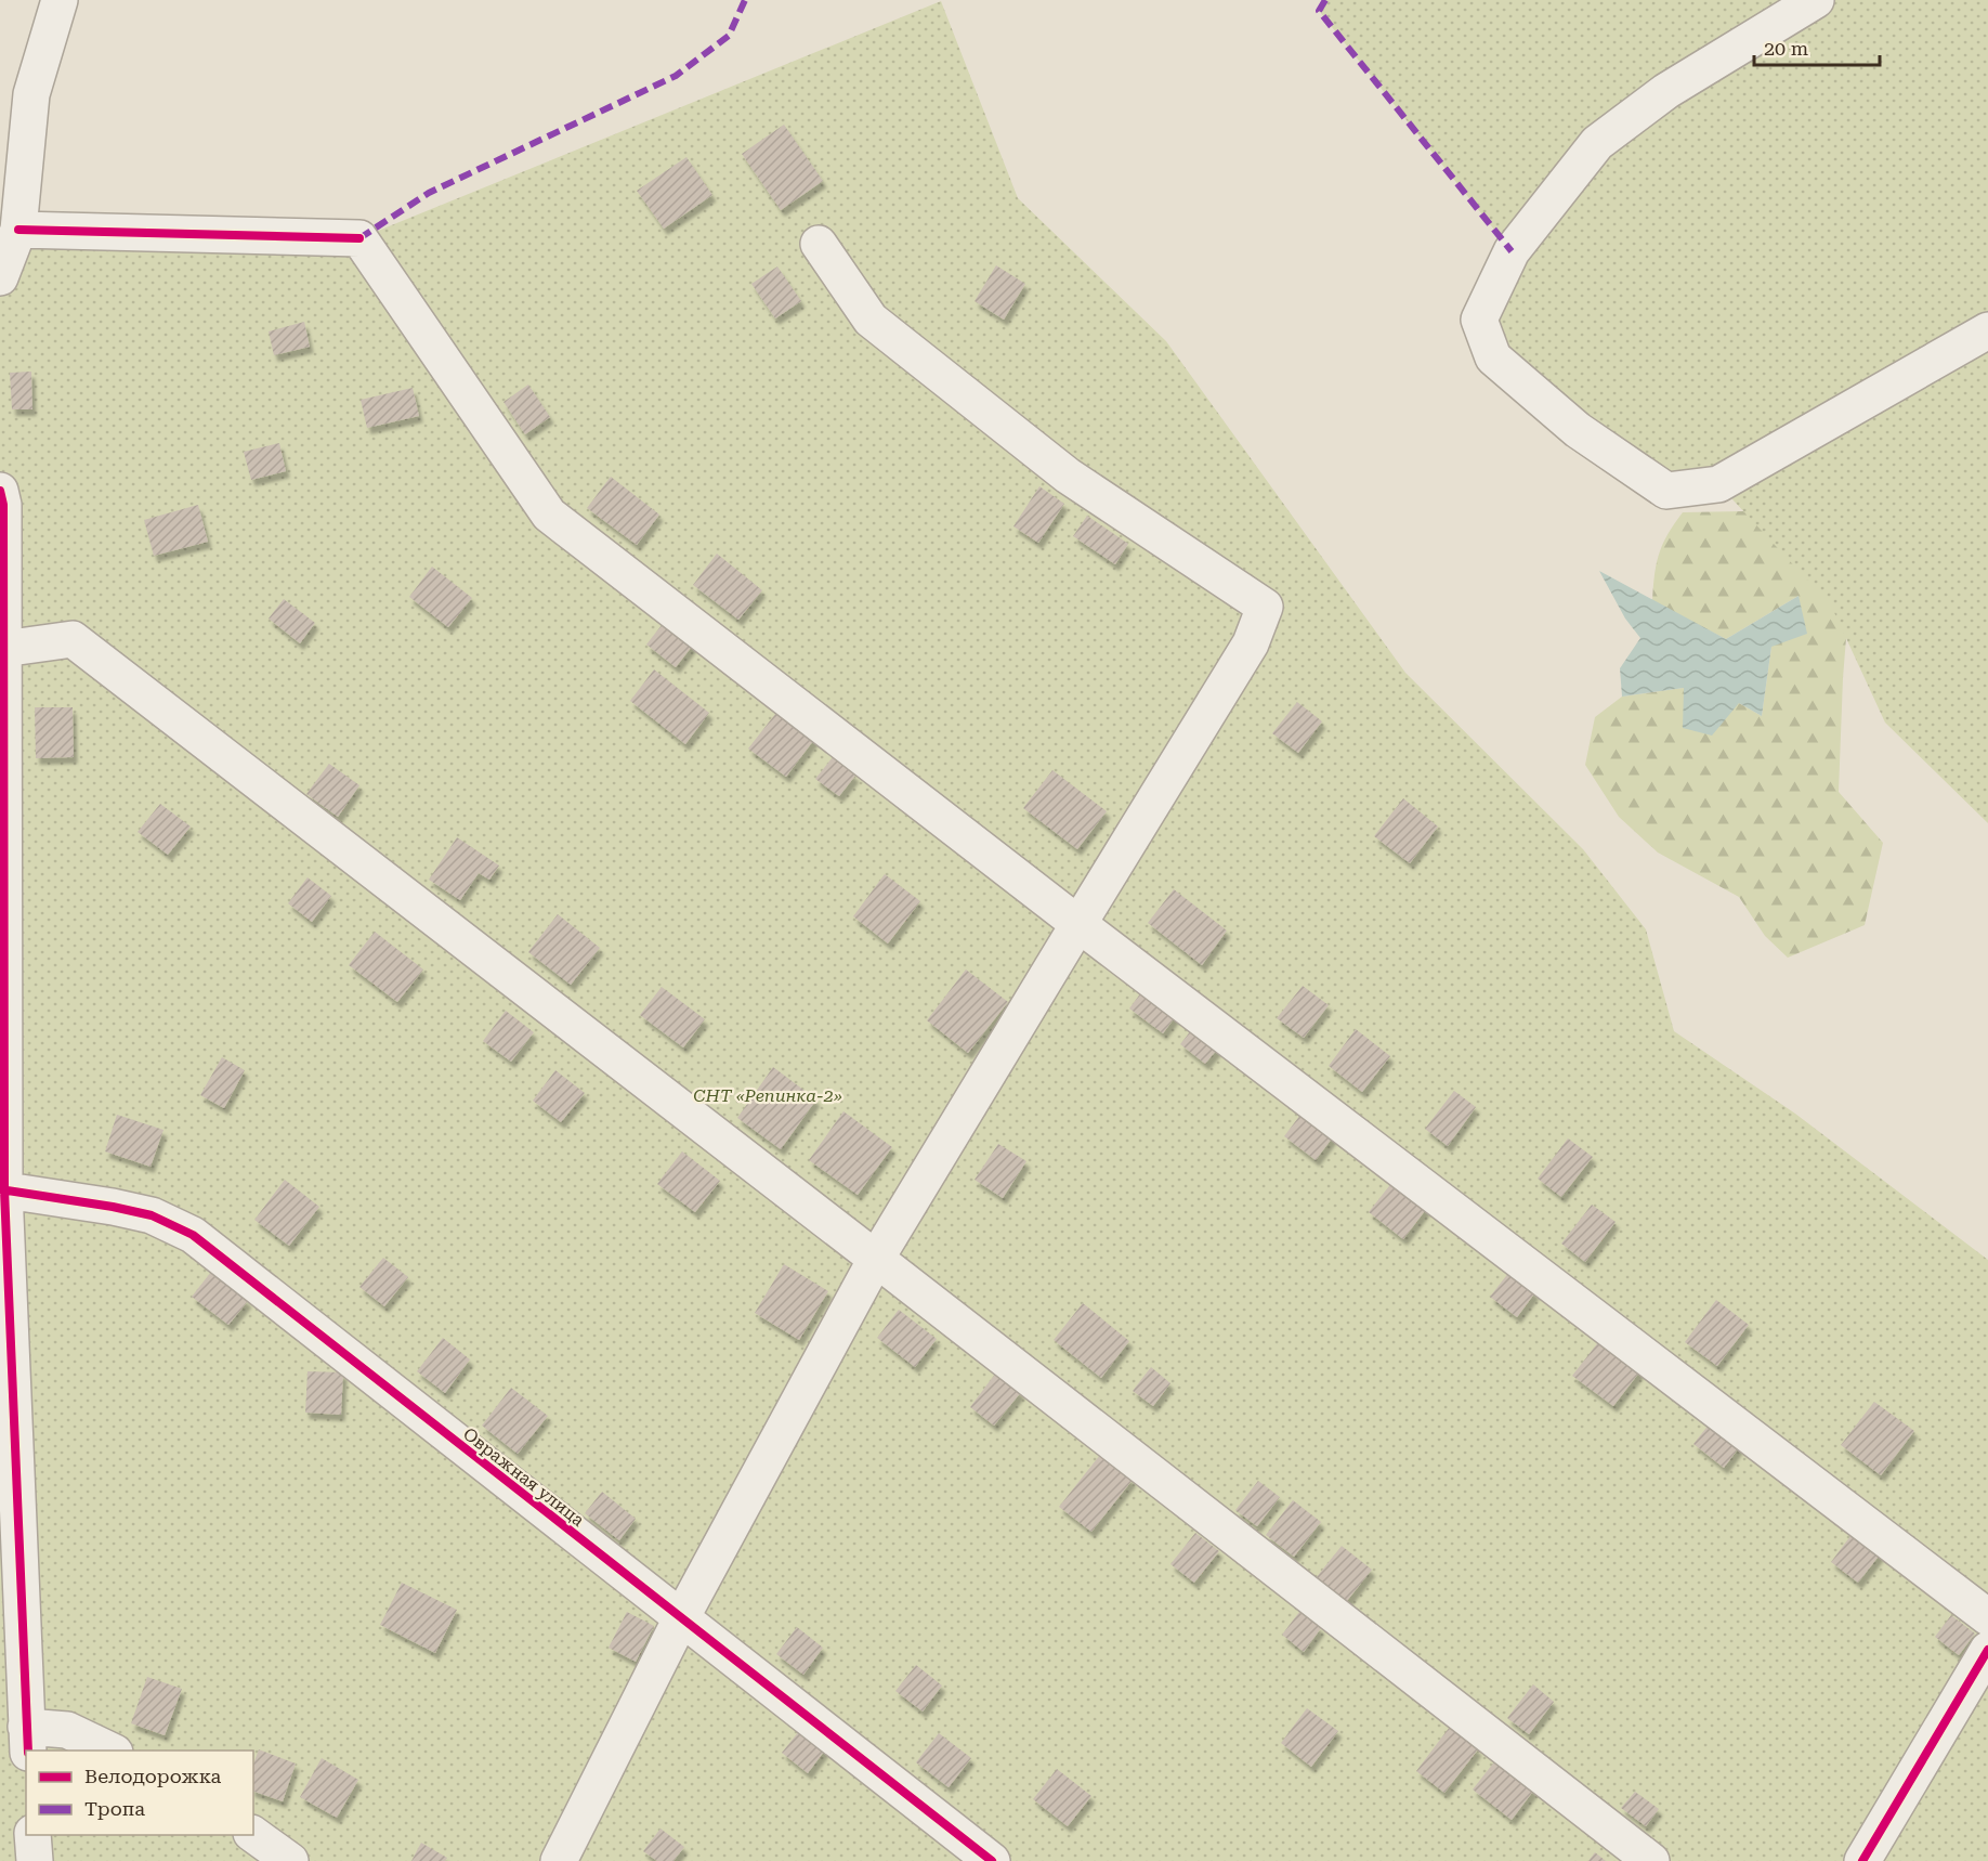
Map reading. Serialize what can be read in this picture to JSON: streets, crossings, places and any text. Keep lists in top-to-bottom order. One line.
{"streets":{"street":["Овражная улица"]},"parks":["СНТ «Репинка-2»"],"legend":["Велодорожка","Тропа"],"scale_bar":"20 m"}
